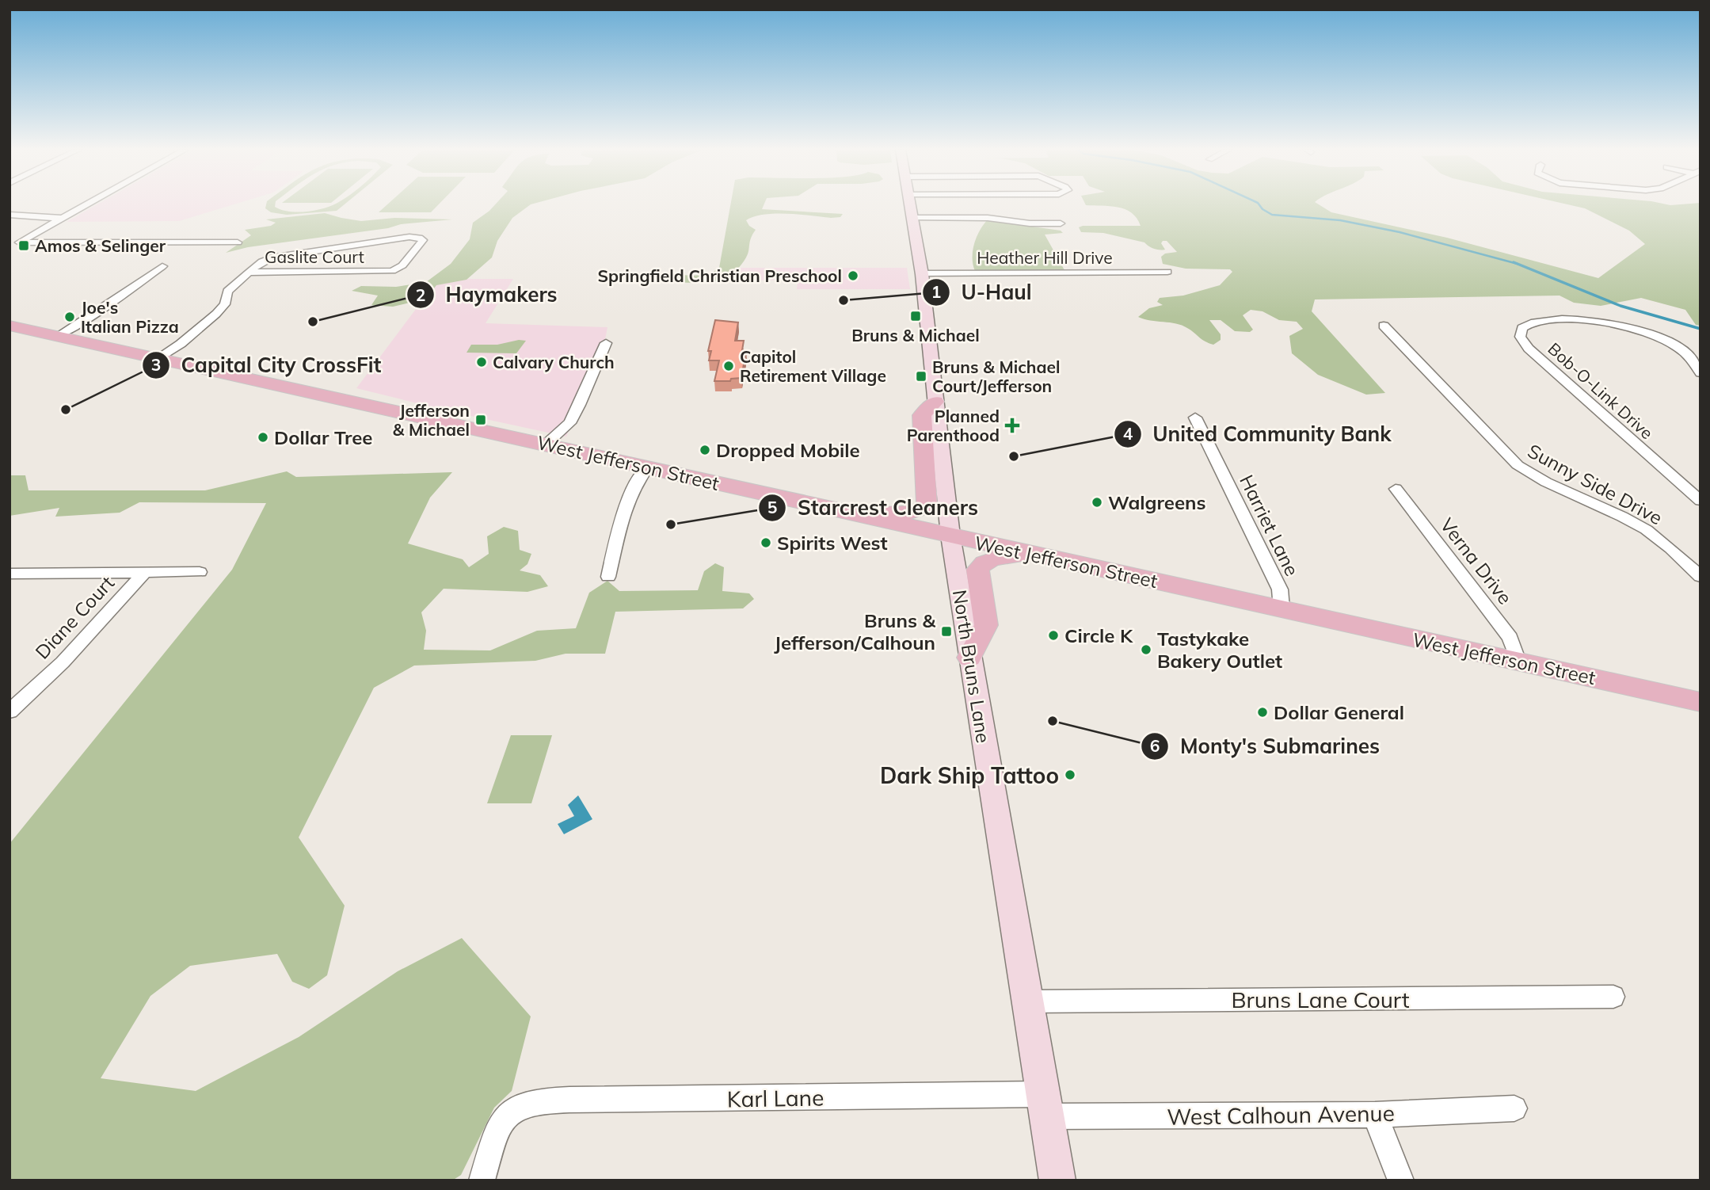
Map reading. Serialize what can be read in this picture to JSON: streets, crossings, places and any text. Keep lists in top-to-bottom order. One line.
{"streets":{"main road":["West Jefferson Street","North Bruns Lane"],"street":["Gaslite Court","Heather Hill Drive","Bob-O-Link Drive","Sunny Side Drive","Harriet Lane","Verna Drive","Diane Court","Bruns Lane Court","Karl Lane","West Calhoun Avenue"]},"crossings":[["Heather Hill Drive","North Bruns Lane"],["West Jefferson Street","Harriet Lane"],["West Jefferson Street","Verna Drive"],["West Jefferson Street","North Bruns Lane"],["North Bruns Lane","Bruns Lane Court"],["North Bruns Lane","Karl Lane"],["North Bruns Lane","West Calhoun Avenue"],["Karl Lane","West Calhoun Avenue"]],"places":{"transit":["Amos & Selinger","Bruns & Michael","Bruns & Michael Court/Jefferson","Jefferson & Michael","Bruns & Jefferson/Calhoun"],"other":["Springfield Christian Preschool","U-Haul","Joe's Italian Pizza","Haymakers","Calvary Church","Capitol Retirement Village","Capital City CrossFit","Dollar Tree","Dropped Mobile","United Community Bank","Walgreens","Starcrest Cleaners","Spirits West","Circle K","Tastykake Bakery Outlet","Dollar General","Monty's Submarines","Dark Ship Tattoo"],"health":["Planned Parenthood"]}}
